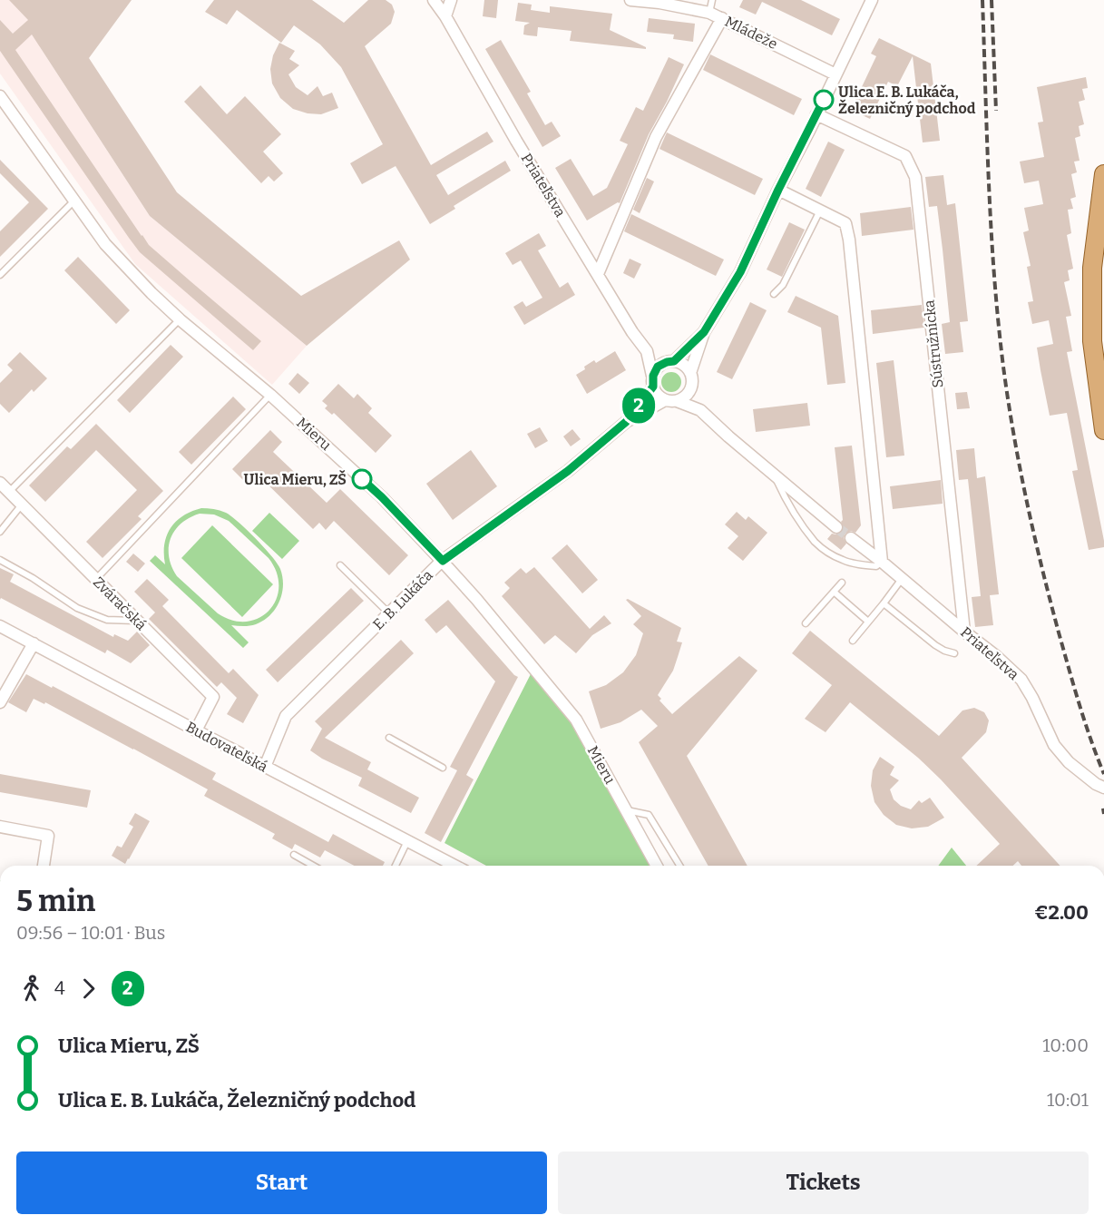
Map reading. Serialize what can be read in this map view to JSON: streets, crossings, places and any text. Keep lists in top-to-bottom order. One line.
{"streets":{"street":["Mládeže","Priateľstva","Sústružnícka","Mieru","E. B. Lukáča","Zváračská","Budovateľská"]},"crossings":[["Priateľstva","Sústružnícka"],["Priateľstva","E. B. Lukáča"],["Mieru","E. B. Lukáča"],["E. B. Lukáča","Budovateľská"],["Zváračská","Budovateľská"]],"places":["Ulica E. B. Lukáča, Železničný podchod","Ulica Mieru, ZŠ"],"lines":["bus line 2"],"page":{"on_map":"2","heading":["5 min","09:56 – 10:01 · Bus","€2.00"],"legs":["4","2"],"list":[{"name":"Ulica Mieru, ZŠ","value":"10:00"},{"name":"Ulica E. B. Lukáča, Železničný podchod","value":"10:01"}],"buttons":["Start","Tickets"]}}
